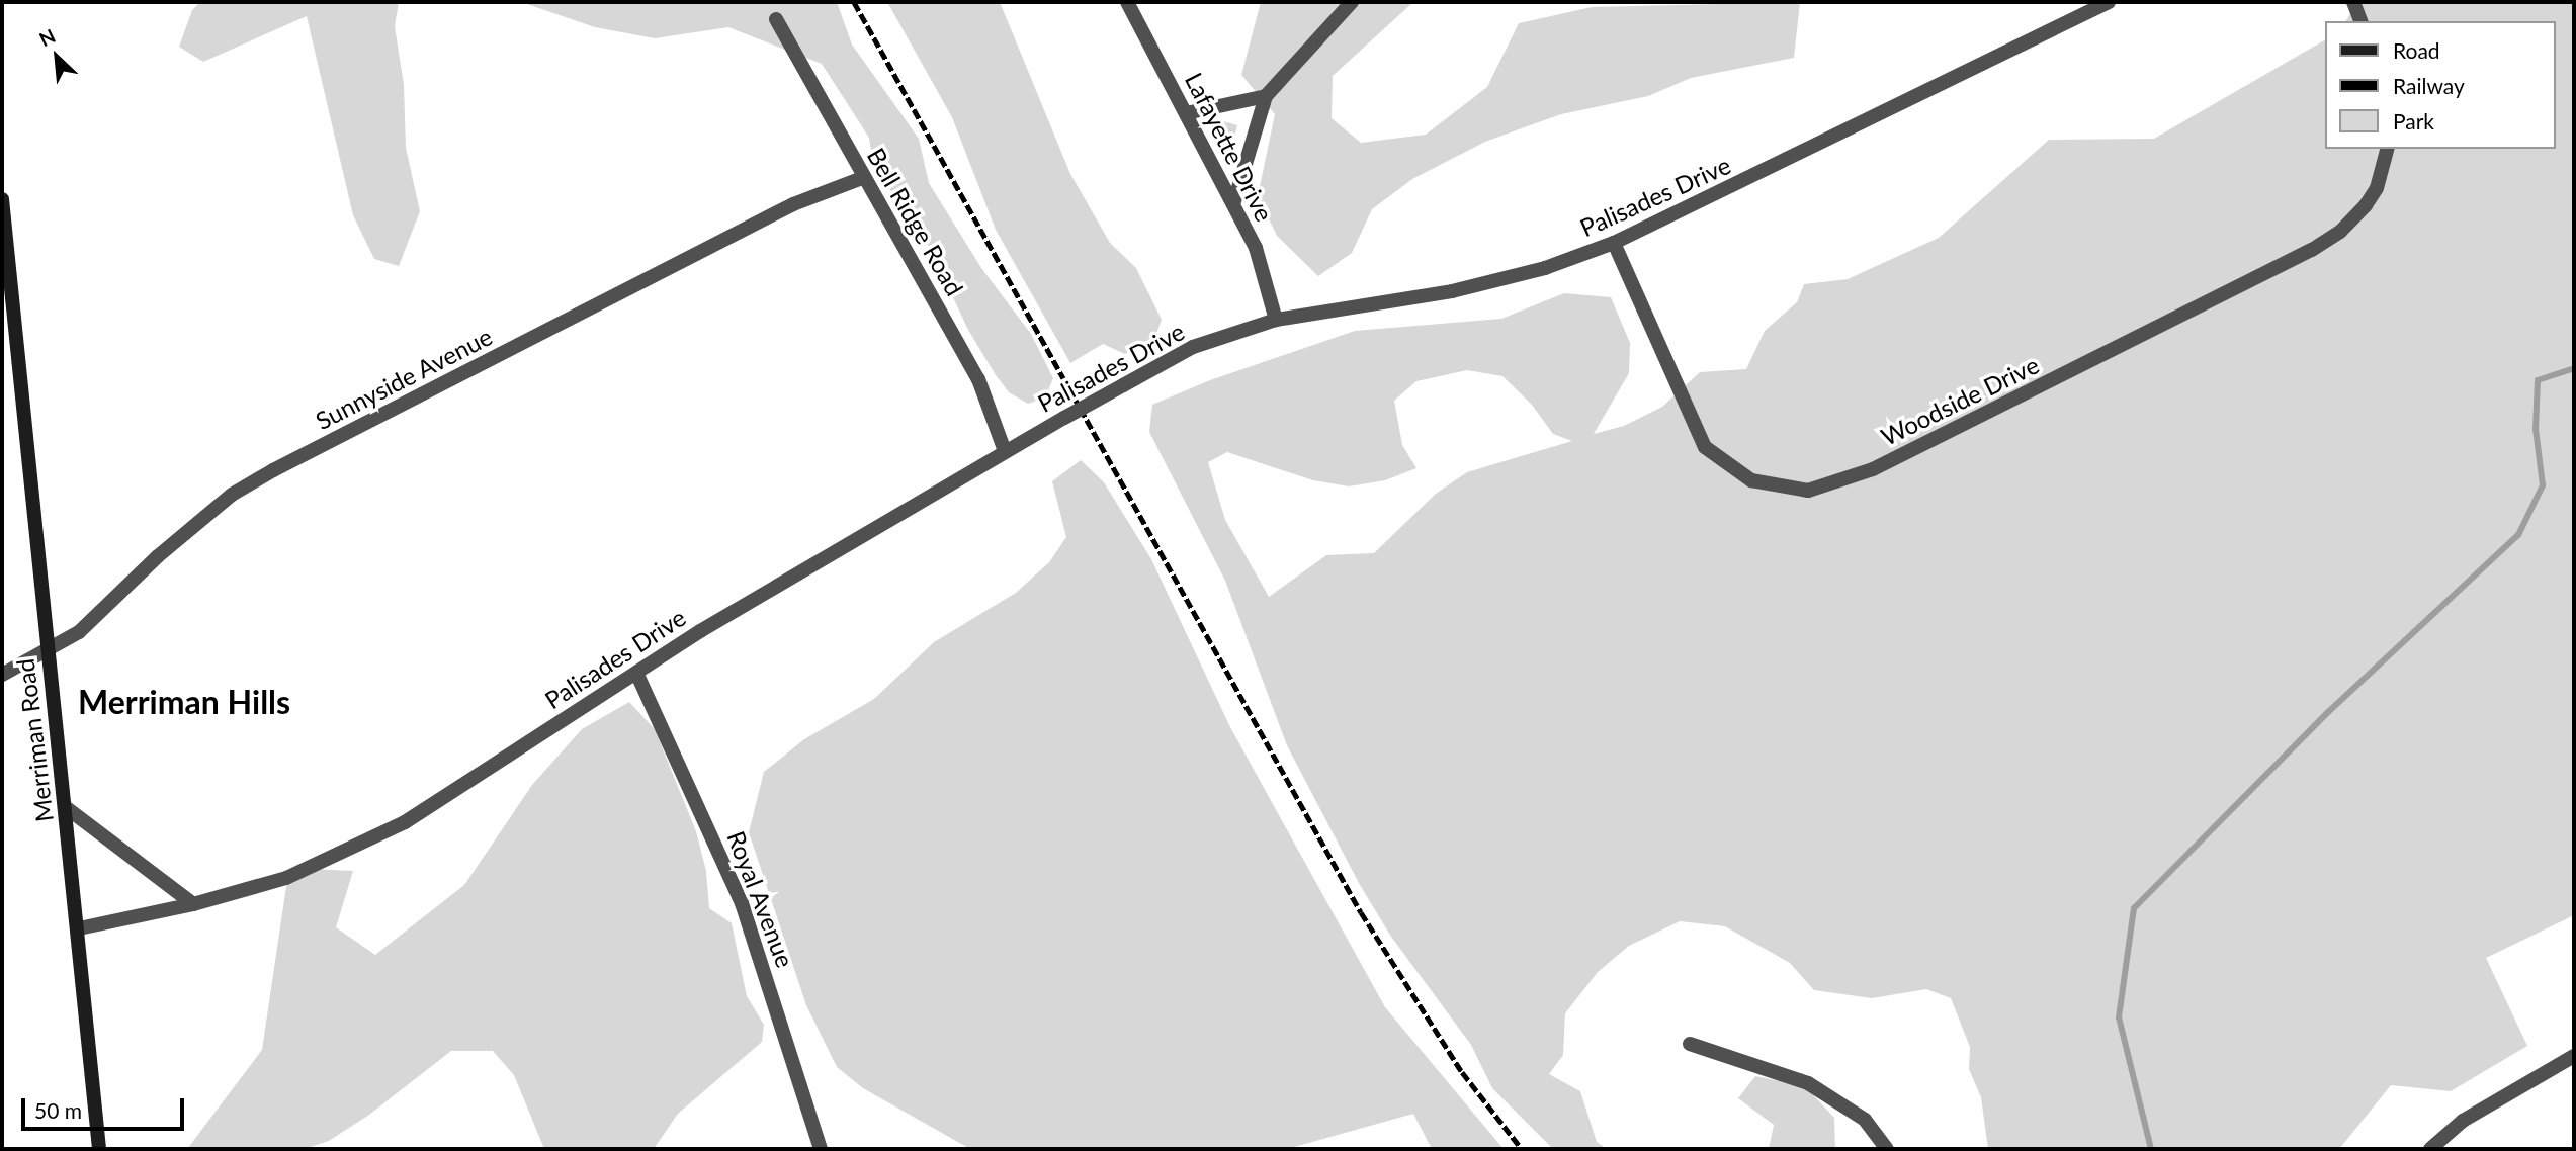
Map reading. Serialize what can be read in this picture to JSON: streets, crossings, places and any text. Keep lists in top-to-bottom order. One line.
{"streets":{"main road":["Merriman Road"],"street":["Lafayette Drive","Palisades Drive","Bell Ridge Road","Sunnyside Avenue","Woodside Drive","Royal Avenue"]},"crossings":[["Lafayette Drive","Palisades Drive"],["Palisades Drive","Bell Ridge Road"],["Palisades Drive","Woodside Drive"],["Palisades Drive","Merriman Road"],["Palisades Drive","Royal Avenue"],["Bell Ridge Road","Sunnyside Avenue"],["Sunnyside Avenue","Merriman Road"]],"districts":["Merriman Hills"],"legend":["Road","Railway","Park"],"scale_bar":"50 m","north":"top left"}
